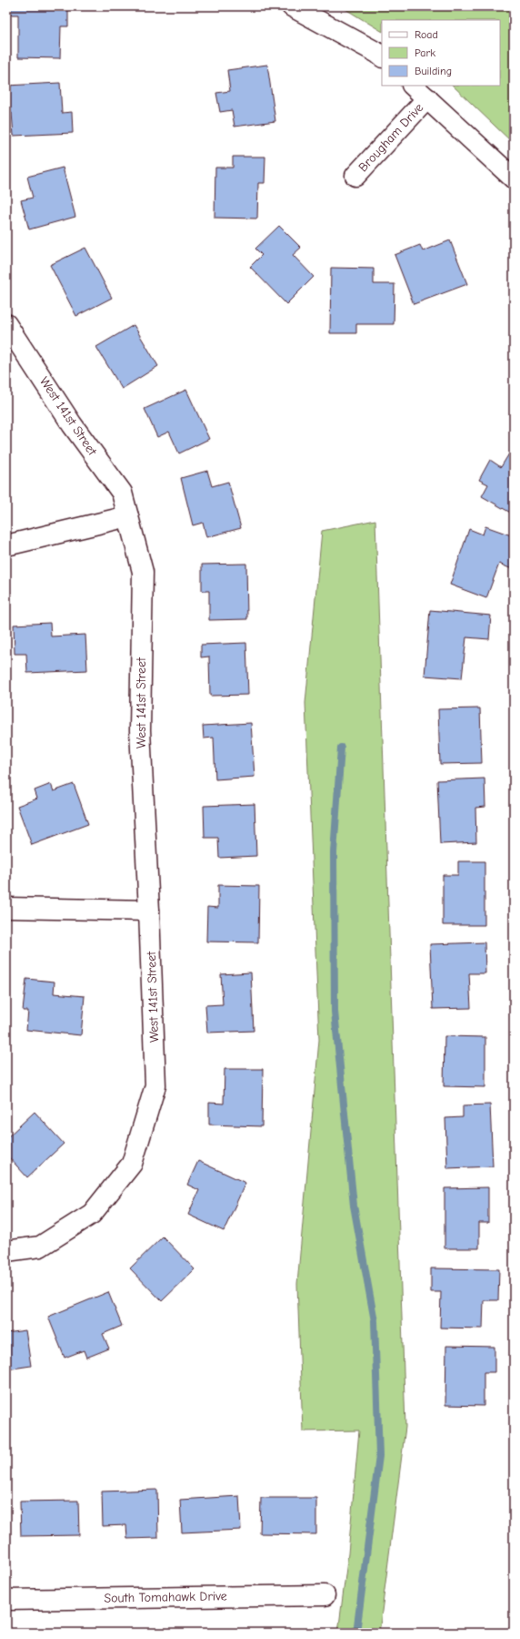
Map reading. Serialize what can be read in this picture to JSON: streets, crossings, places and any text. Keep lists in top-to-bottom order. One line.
{"streets":{"street":["Brougham Drive","West 141st Street","South Tomahawk Drive"]},"legend":["Road","Park","Building"]}
